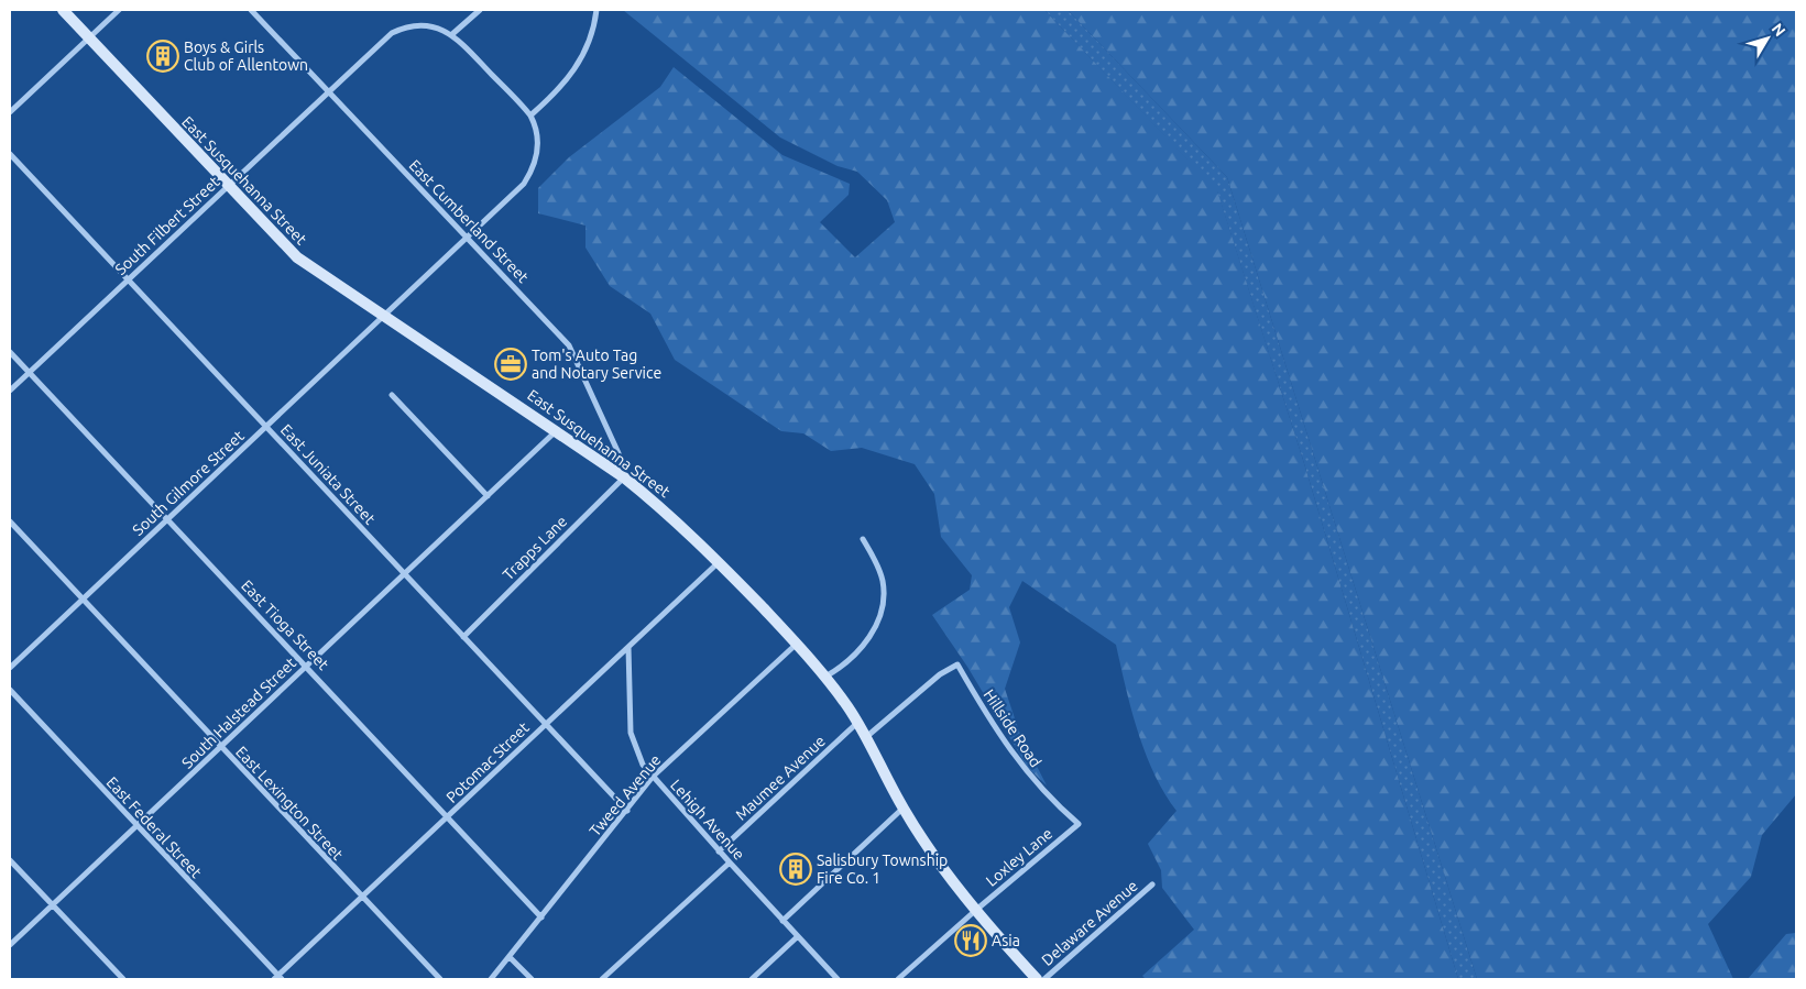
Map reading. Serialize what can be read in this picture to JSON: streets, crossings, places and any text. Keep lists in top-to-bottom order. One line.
{"streets":{"main road":["East Susquehanna Street"],"street":["East Cumberland Street","South Filbert Street","East Juniata Street","South Gilmore Street","Trapps Lane","East Tioga Street","South Halstead Street","Hillside Road","Potomac Street","Maumee Avenue","Tweed Avenue","East Lexington Street","Lehigh Avenue","East Federal Street","Loxley Lane","Delaware Avenue"]},"crossings":[["East Susquehanna Street","East Cumberland Street"],["East Susquehanna Street","South Filbert Street"],["East Susquehanna Street","South Gilmore Street"],["East Susquehanna Street","Trapps Lane"],["East Susquehanna Street","South Halstead Street"],["East Susquehanna Street","Hillside Road"],["East Susquehanna Street","Potomac Street"],["East Susquehanna Street","Maumee Avenue"],["East Susquehanna Street","Tweed Avenue"],["East Susquehanna Street","Loxley Lane"],["East Cumberland Street","South Filbert Street"],["East Cumberland Street","South Gilmore Street"],["East Cumberland Street","Trapps Lane"],["South Filbert Street","East Juniata Street"],["South Filbert Street","East Tioga Street"],["East Juniata Street","South Gilmore Street"],["East Juniata Street","Trapps Lane"],["East Juniata Street","South Halstead Street"],["East Juniata Street","Potomac Street"],["East Juniata Street","Tweed Avenue"],["South Gilmore Street","East Tioga Street"],["South Gilmore Street","East Lexington Street"],["East Tioga Street","South Halstead Street"],["East Tioga Street","Potomac Street"],["East Tioga Street","Tweed Avenue"],["South Halstead Street","East Lexington Street"],["South Halstead Street","East Federal Street"],["Hillside Road","Loxley Lane"],["Potomac Street","East Lexington Street"],["Potomac Street","Lehigh Avenue"],["Potomac Street","East Federal Street"],["Maumee Avenue","Lehigh Avenue"],["Tweed Avenue","Lehigh Avenue"]],"places":{"building":["Boys & Girls Club of Allentown","Salisbury Township Fire Co. 1"],"office":["Tom's Auto Tag and Notary Service"],"restaurant":["Asia"]},"north":"top right"}
